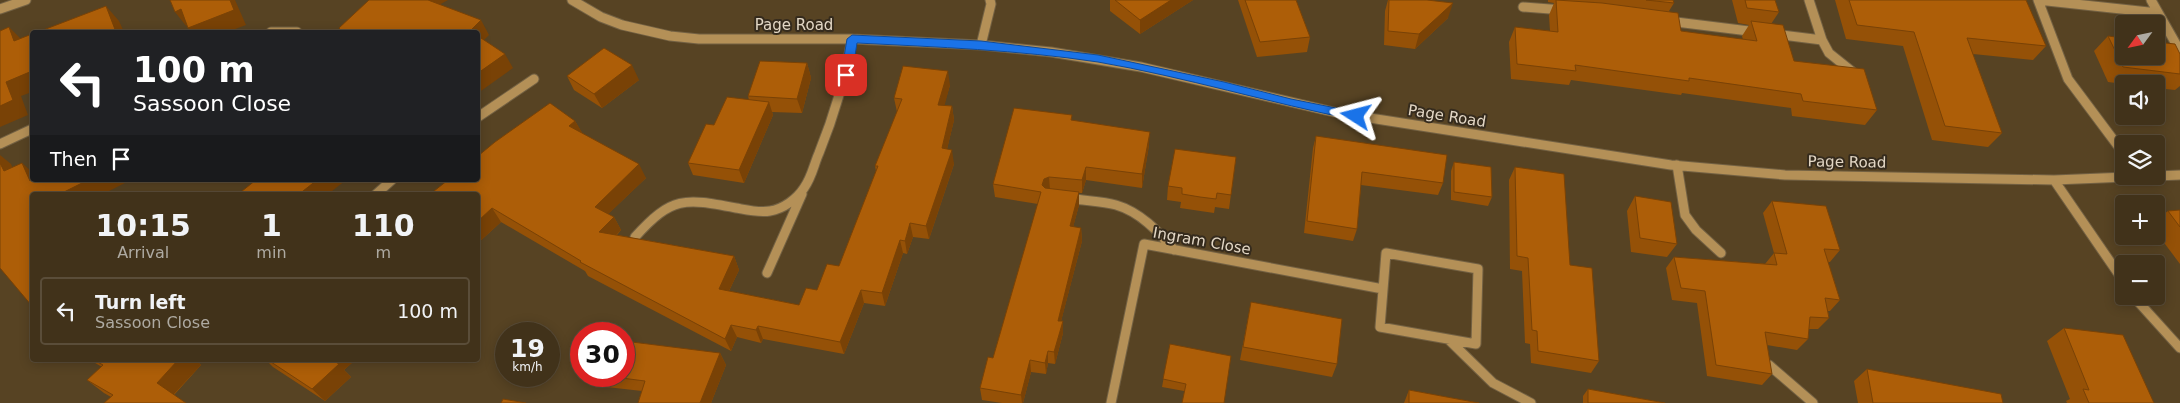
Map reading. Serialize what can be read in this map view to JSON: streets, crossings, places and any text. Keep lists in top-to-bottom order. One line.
{"streets":{"street":["Page Road","Ingram Close"]},"north":"bottom left","page":{"map_buttons":["+","−"],"turn":["100 m","Sassoon Close"],"then":"Then","eta":["10:15","Arrival","1","min","110","m"],"list":[{"name":"Turn left","note":"Sassoon Close","value":"100 m"}],"speed":"19 km/h","limit":"30"}}
